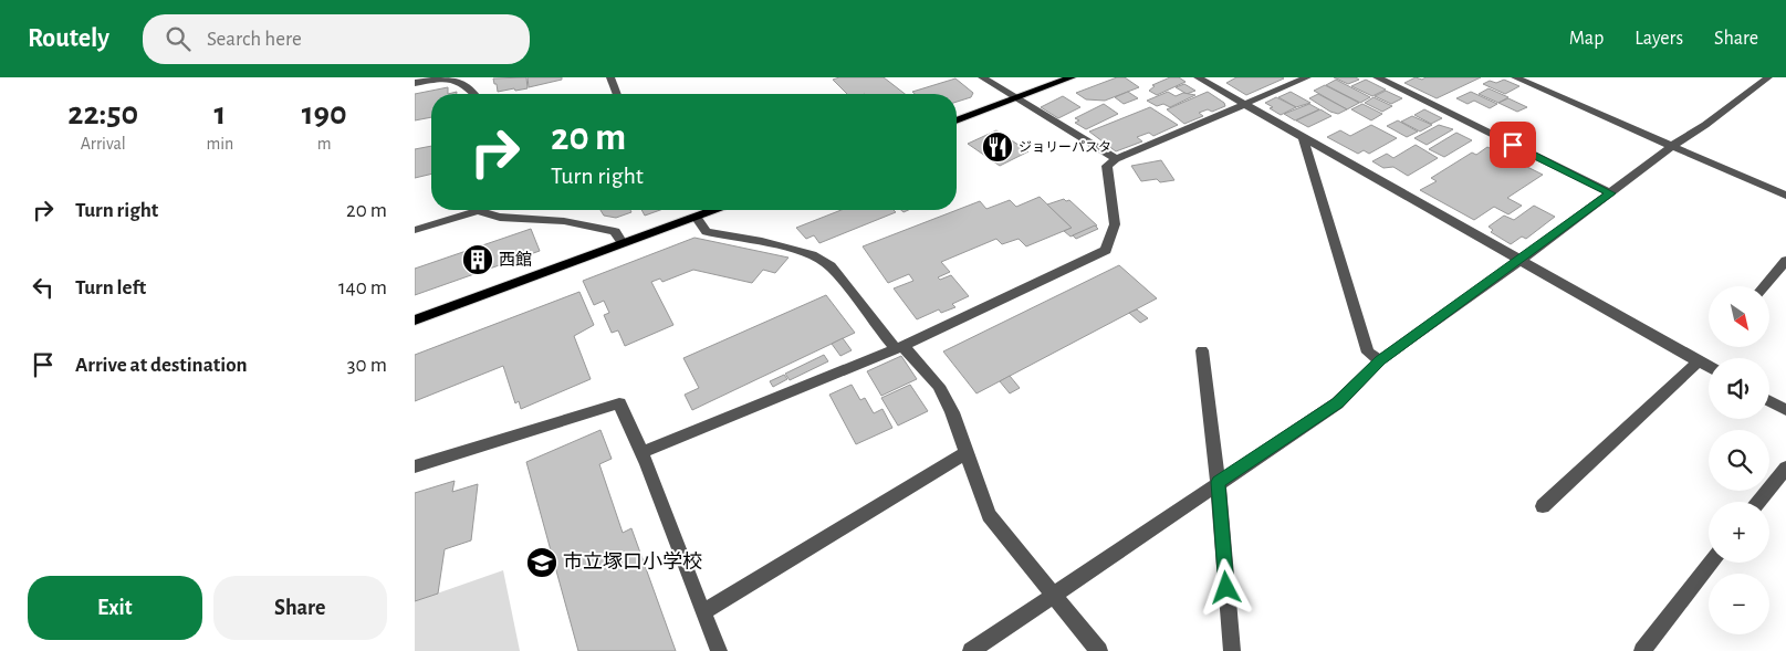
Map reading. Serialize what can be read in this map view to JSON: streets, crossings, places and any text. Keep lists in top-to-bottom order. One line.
{"places":{"restaurant":["ジョリーパスタ"],"building":["西館"],"school or university":["市立塚口小学校"]},"north":"bottom right","page":{"header":"Routely","search":"Search here","nav":["Map","Layers","Share"],"eta":["22:50","Arrival","1","min","190","m"],"turn":["20 m","Turn right"],"list":[{"name":"Turn right","value":"20 m"},{"name":"Turn left","value":"140 m"},{"name":"Arrive at destination","value":"30 m"}],"map_buttons":["+","−"],"buttons":["Exit","Share"]}}
